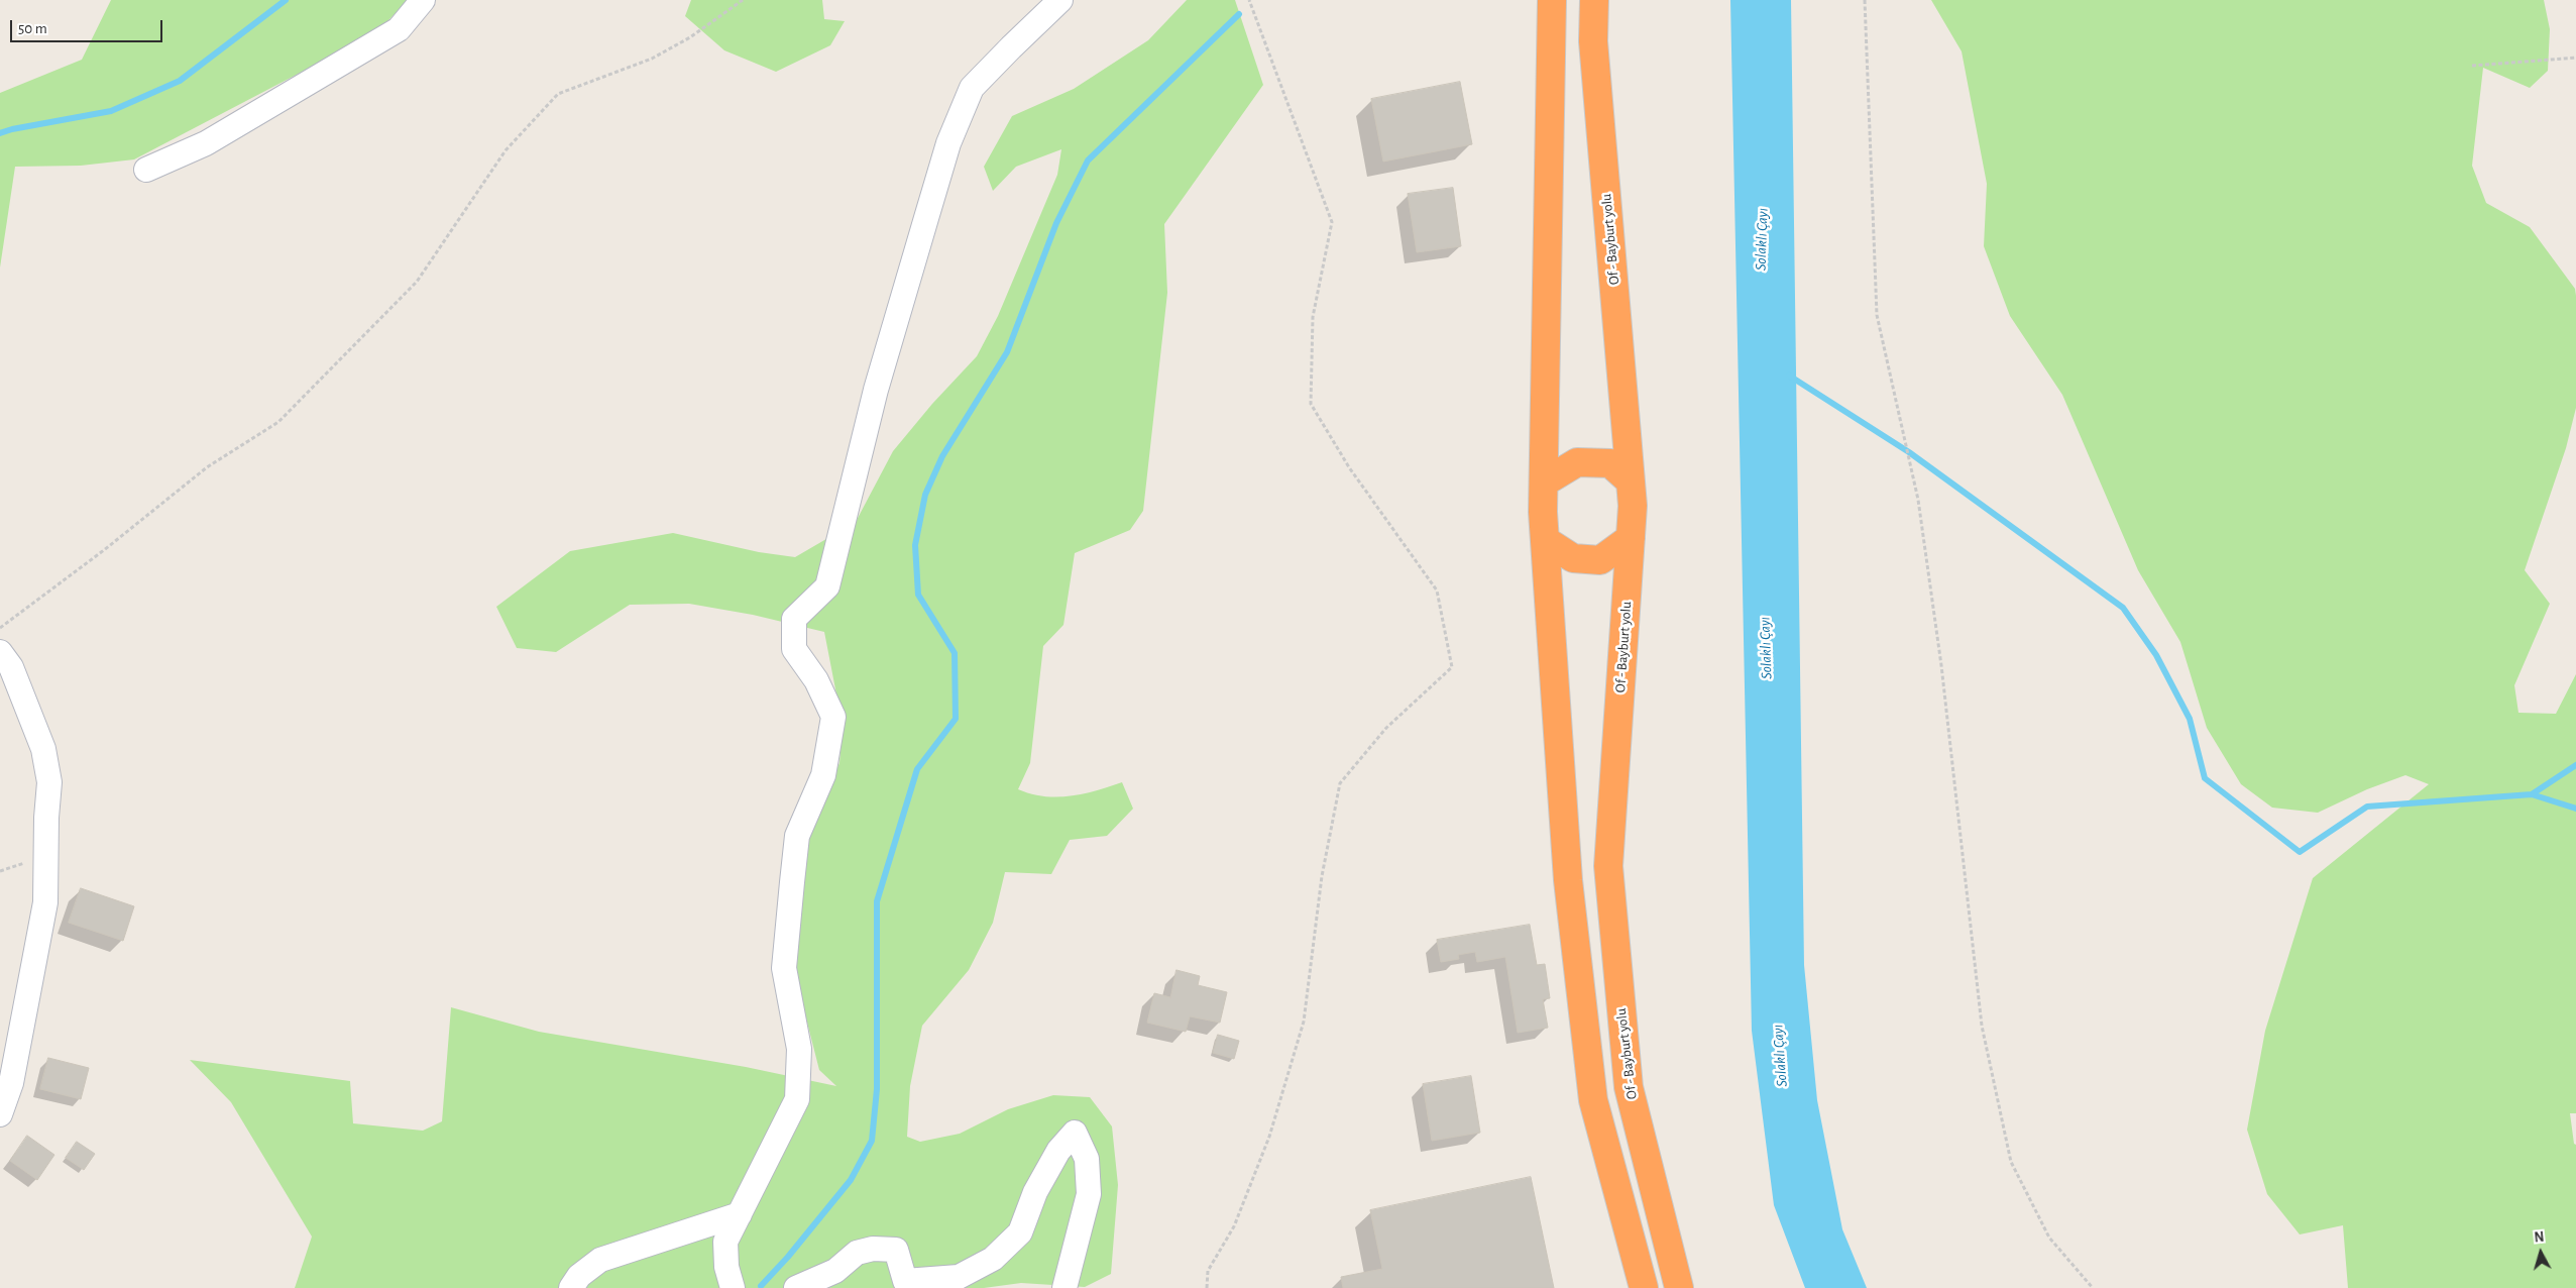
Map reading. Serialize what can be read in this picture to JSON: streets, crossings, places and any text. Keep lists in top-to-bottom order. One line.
{"streets":{"highway":["Of - Bayburt yolu"]},"water":["Solaklı Çayı"],"scale_bar":"50 m","north":"top"}
